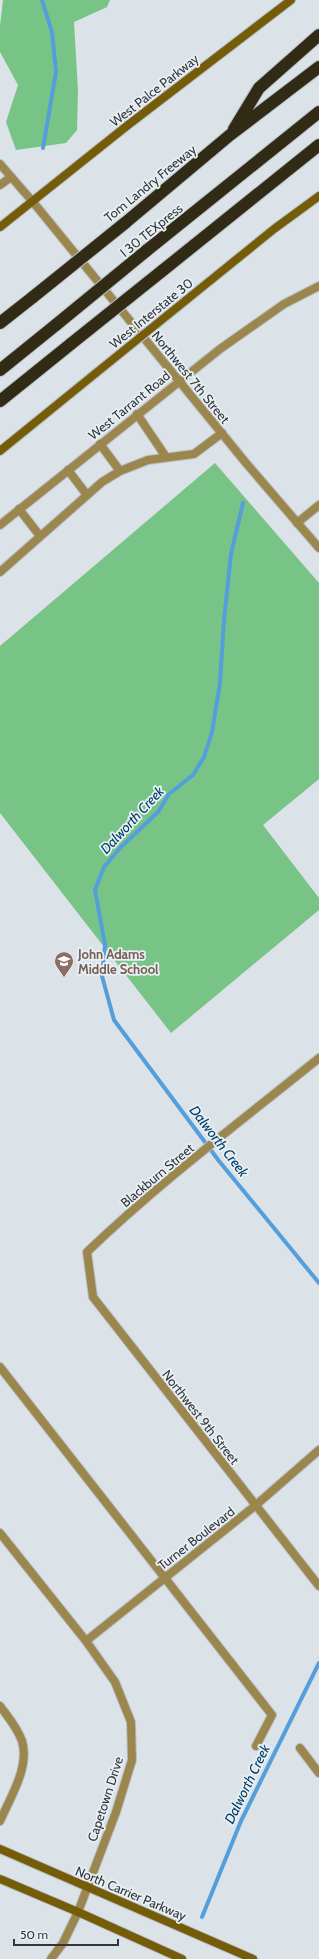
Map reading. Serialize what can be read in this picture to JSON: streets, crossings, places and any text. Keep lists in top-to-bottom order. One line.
{"streets":{"highway":["Tom Landry Freeway","I 30 TEXpress"],"main road":["West Palce Parkway","West Interstate 30","North Carrier Parkway"],"street":["Northwest 7th Street","West Tarrant Road","Blackburn Street","Northwest 9th Street","Turner Boulevard","Capetown Drive"]},"crossings":[["West Palce Parkway","Northwest 7th Street"],["Northwest 7th Street","West Tarrant Road"],["Blackburn Street","Northwest 9th Street"],["Northwest 9th Street","Turner Boulevard"],["Turner Boulevard","Capetown Drive"],["Capetown Drive","North Carrier Parkway"]],"water":["Dalworth Creek"],"places":{"school or university":["John Adams Middle School"]},"scale_bar":"50 m"}
